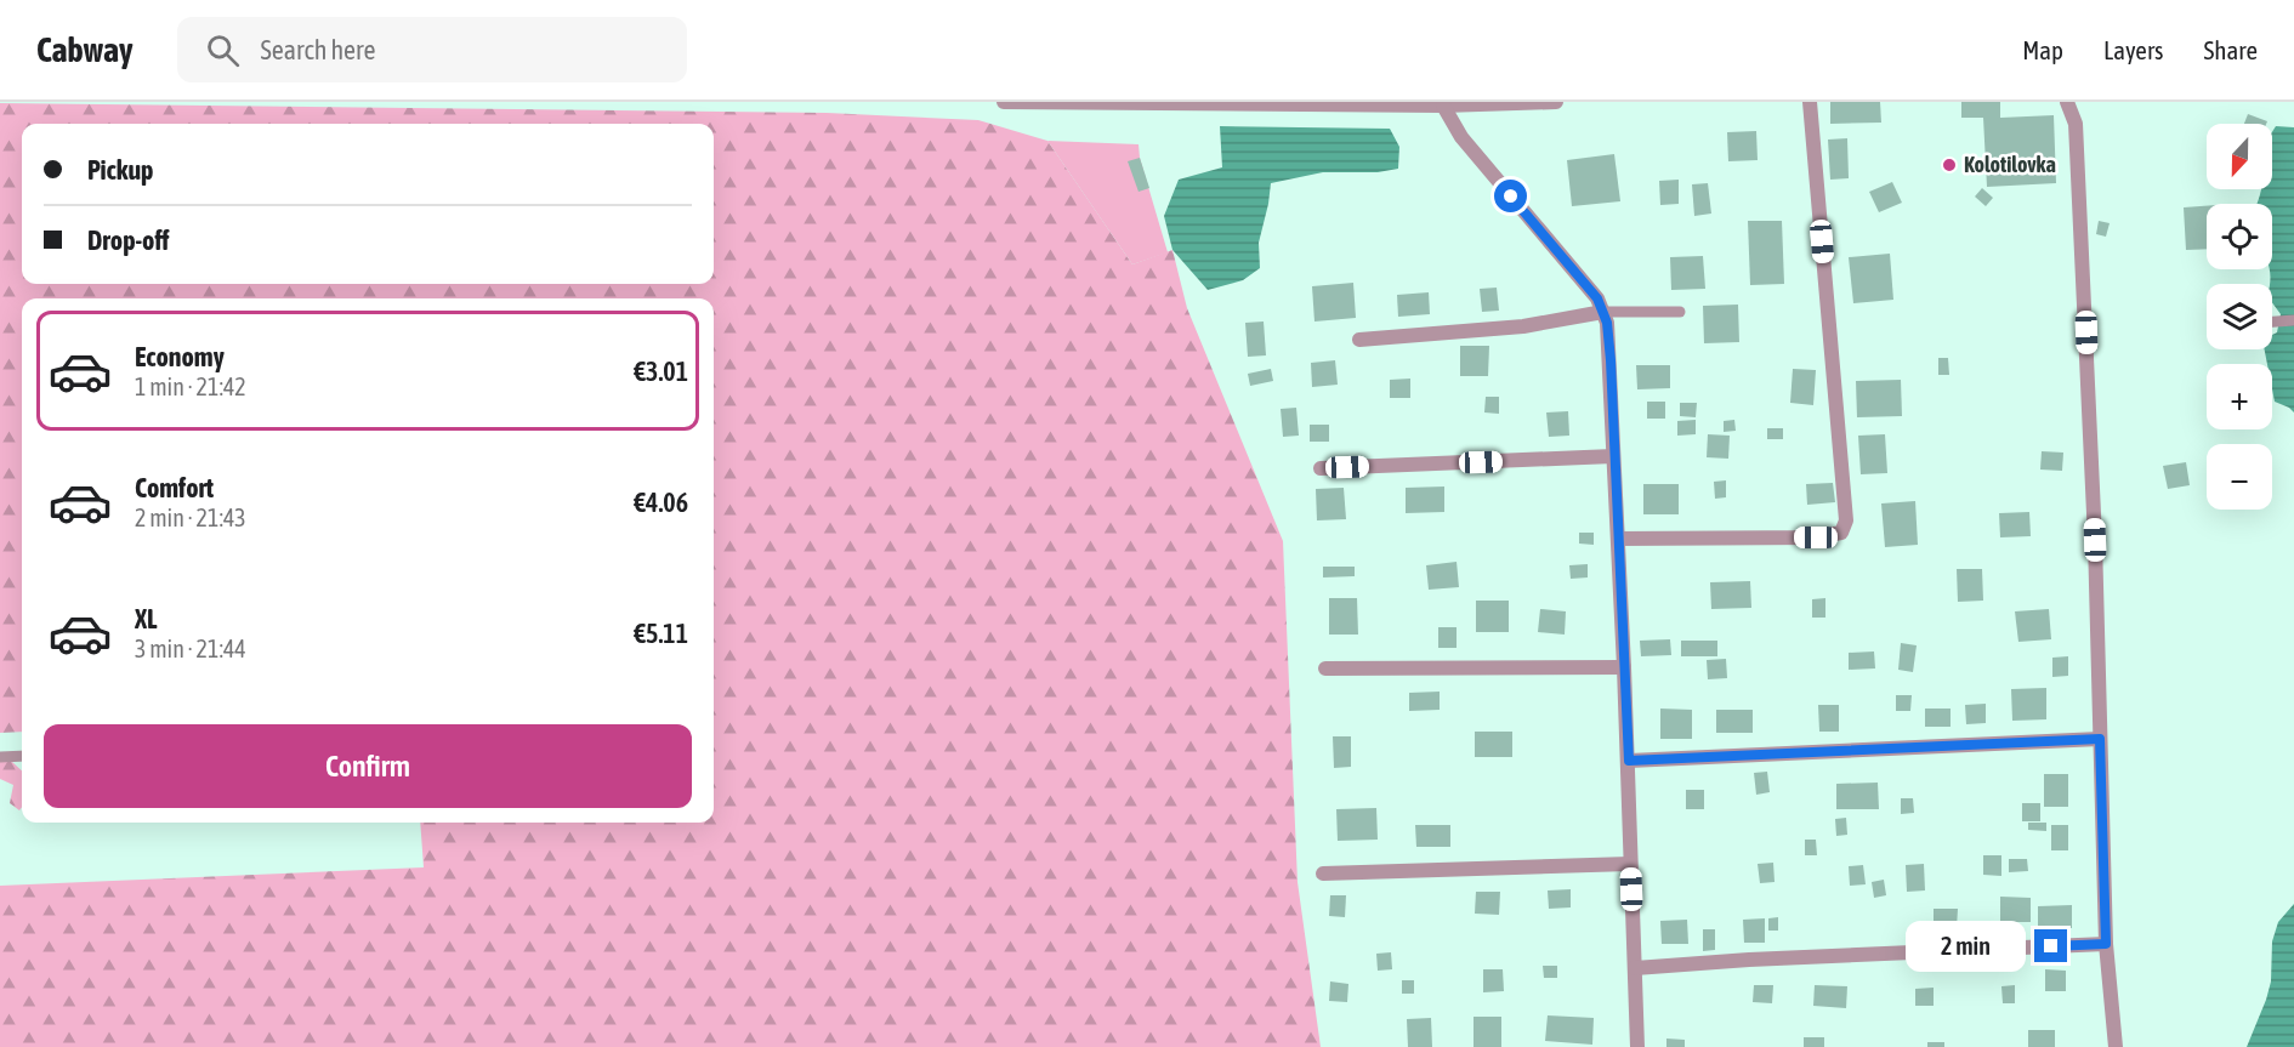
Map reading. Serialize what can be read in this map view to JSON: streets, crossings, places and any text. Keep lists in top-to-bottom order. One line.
{"places":["Kolotilovka"],"north":"bottom","page":{"header":"Cabway","search":"Search here","nav":["Map","Layers","Share"],"map_buttons":["+","−"],"banner":["Pickup","Drop-off"],"list":[{"name":"Economy","note":"1 min · 21:42","value":"€3.01"},{"name":"Comfort","note":"2 min · 21:43","value":"€4.06"},{"name":"XL","note":"3 min · 21:44","value":"€5.11"}],"buttons":"Confirm","bubble":"2 min"}}
